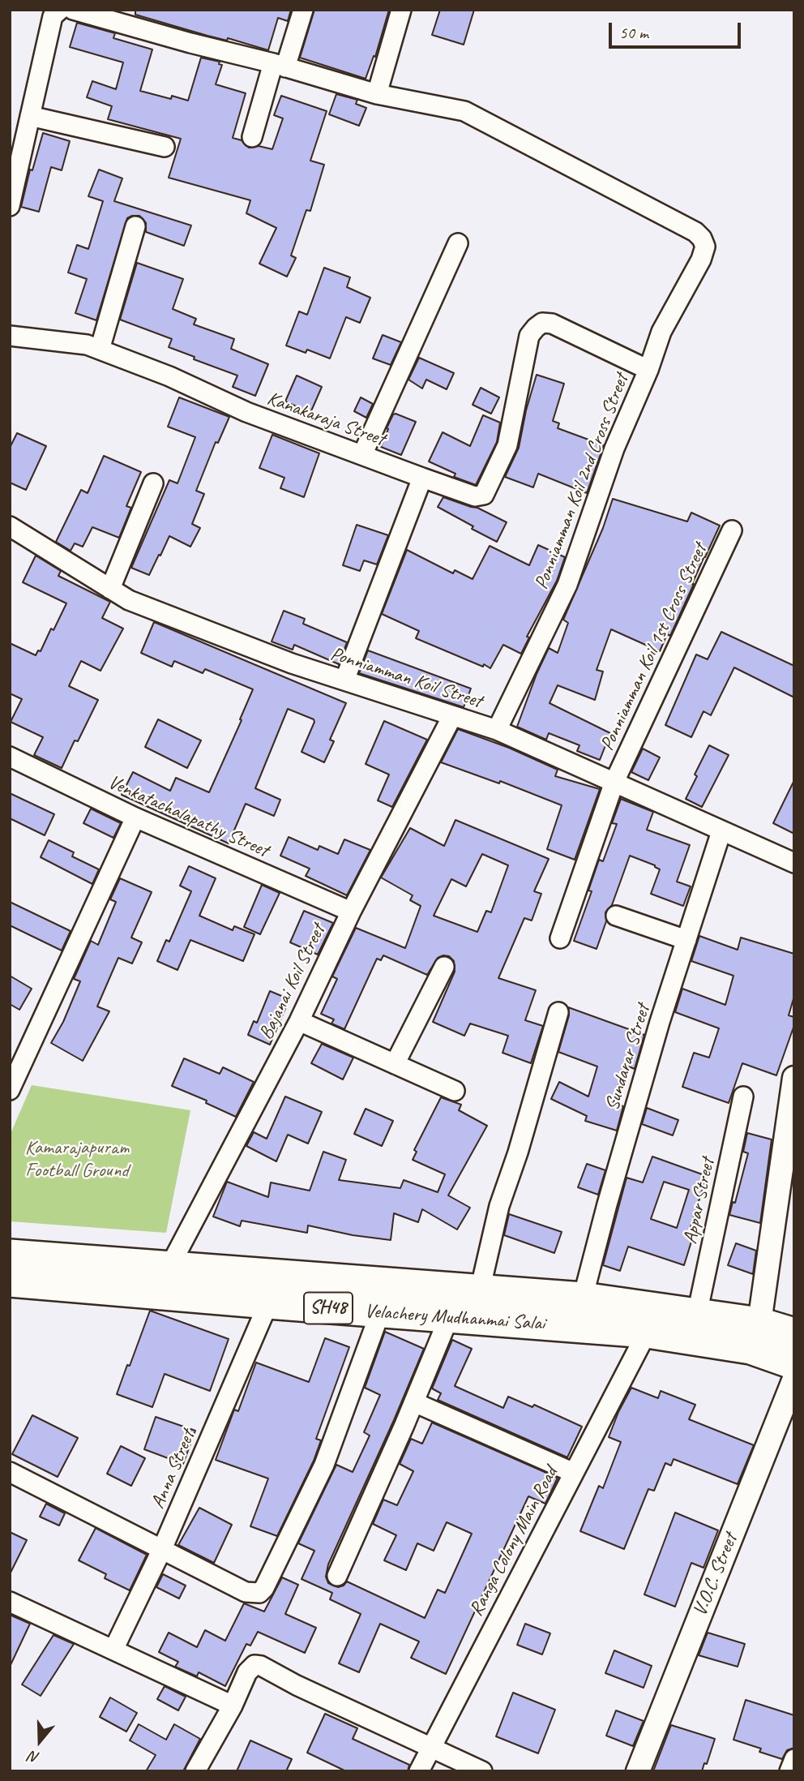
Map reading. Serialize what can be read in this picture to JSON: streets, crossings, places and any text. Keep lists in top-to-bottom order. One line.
{"streets":{"main road":["SH48","Velachery Mudhanmai Salai"],"street":["Kanakaraja Street","Ponniamman Koil 2nd Cross Street","Ponniamman Koil 1st Cross Street","Ponniamman Koil Street","Venkatachalapathy Street","Bajanai Koil Street","Sundarar Street","Appar Street","Anna Street","Ranga Colony Main Road","V.O.C. Street"]},"crossings":[["Kanakaraja Street","Ponniamman Koil 2nd Cross Street"],["Ponniamman Koil 2nd Cross Street","Ponniamman Koil Street"],["Ponniamman Koil 1st Cross Street","Ponniamman Koil Street"],["Ponniamman Koil Street","Bajanai Koil Street"],["Ponniamman Koil Street","Sundarar Street"],["Venkatachalapathy Street","Bajanai Koil Street"],["Bajanai Koil Street","Velachery Mudhanmai Salai"],["Sundarar Street","Velachery Mudhanmai Salai"],["Appar Street","Velachery Mudhanmai Salai"],["Velachery Mudhanmai Salai","Anna Street"],["Velachery Mudhanmai Salai","Ranga Colony Main Road"]],"parks":["Kamarajapuram Football Ground"],"scale_bar":"50 m","north":"bottom"}
